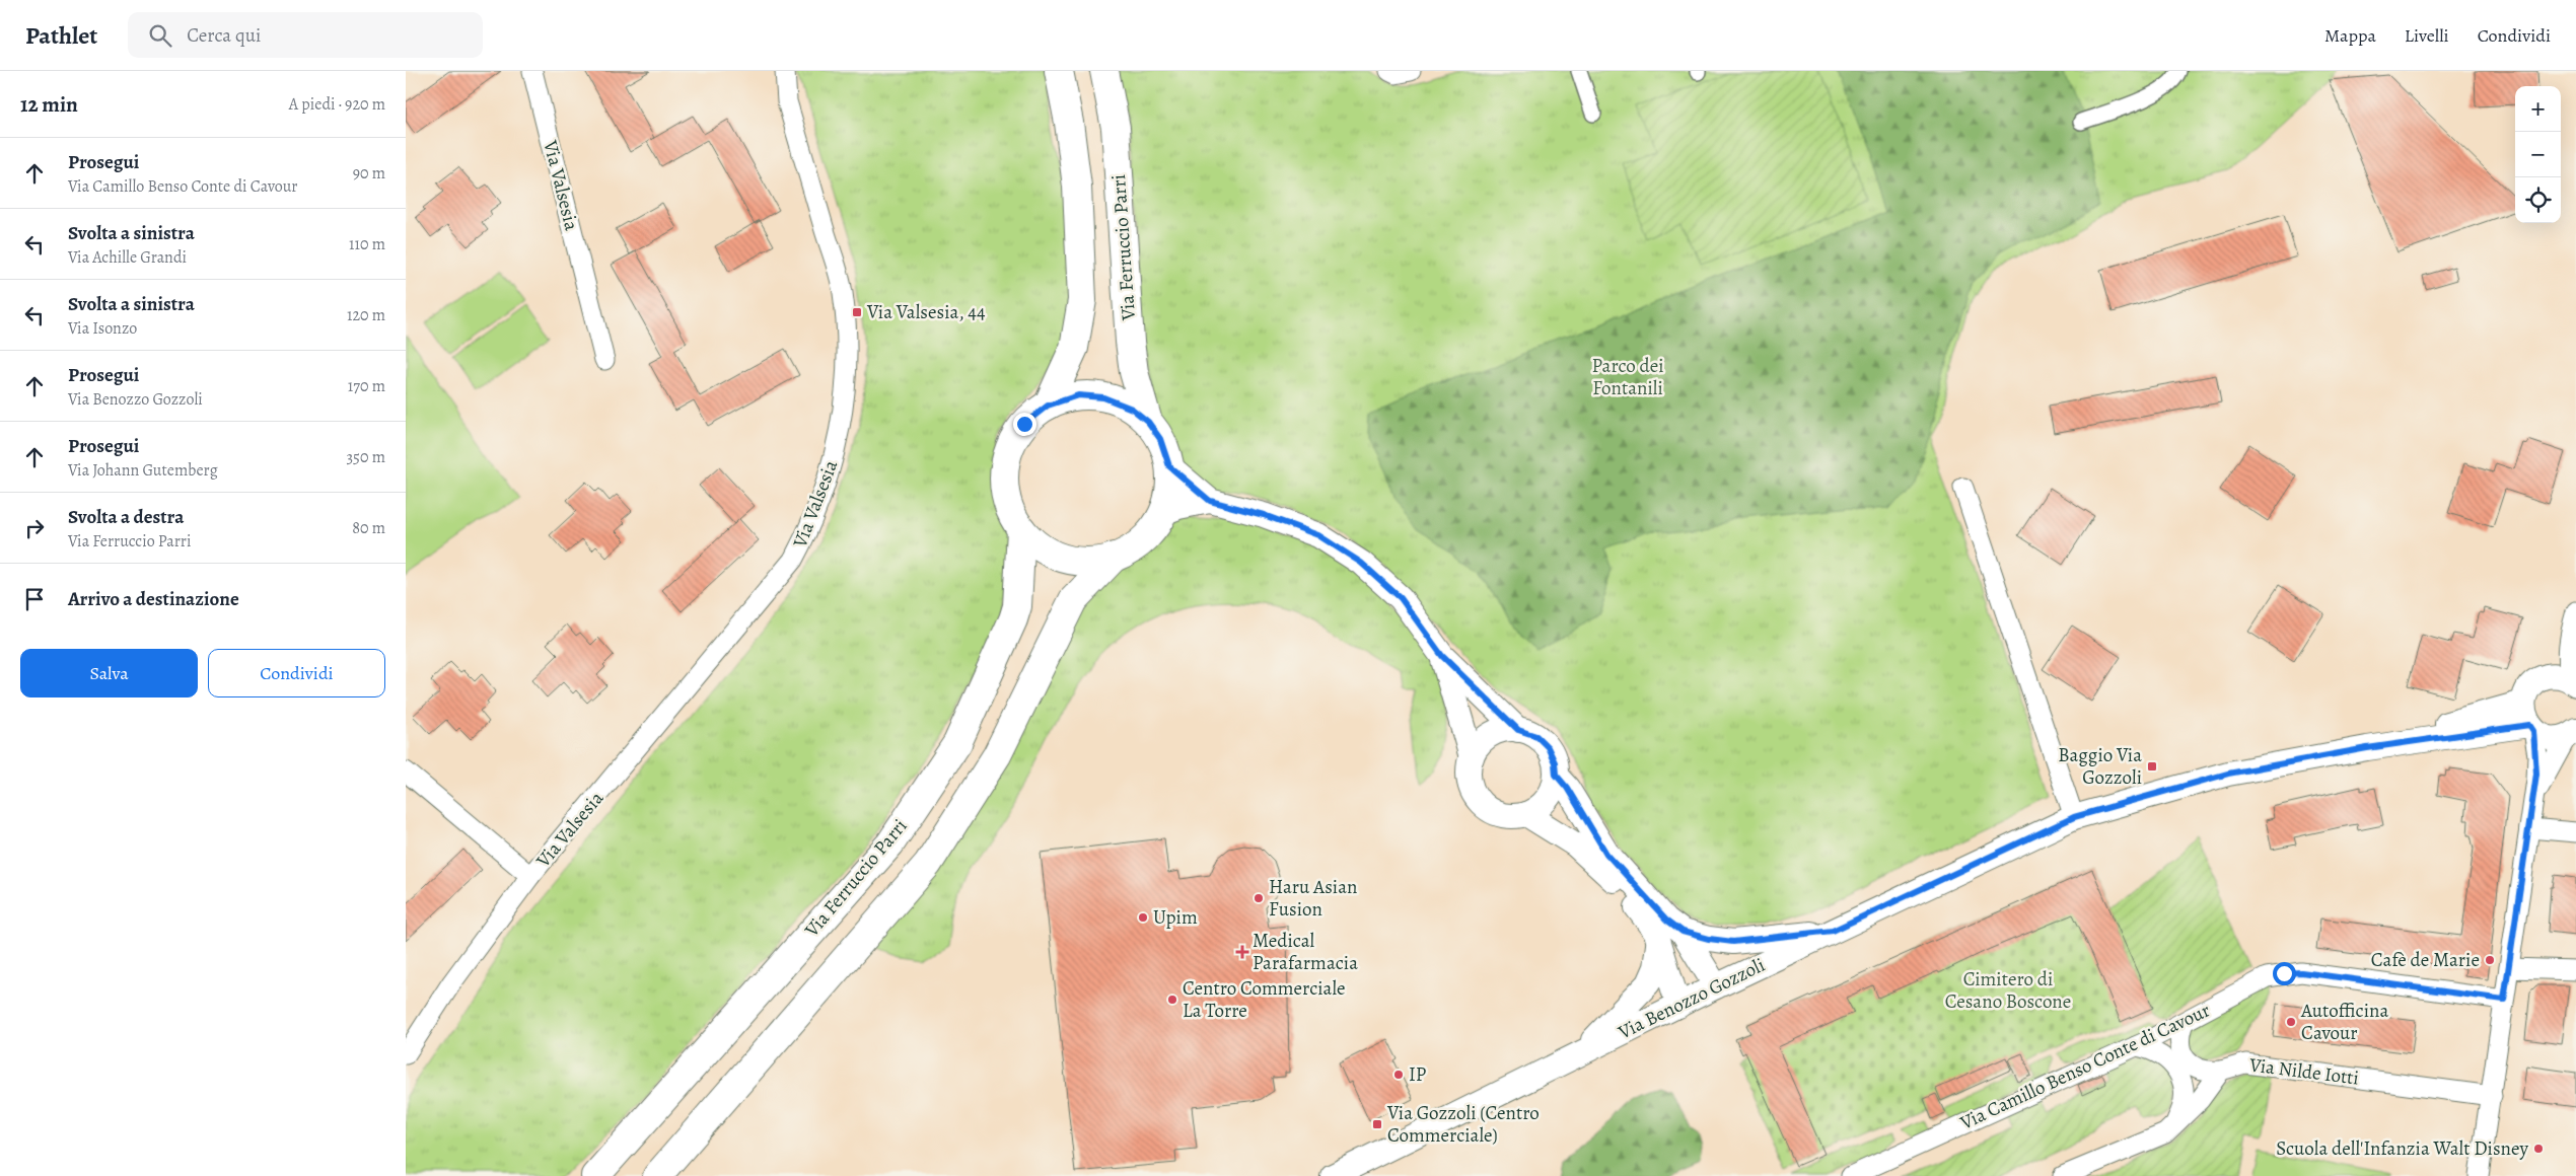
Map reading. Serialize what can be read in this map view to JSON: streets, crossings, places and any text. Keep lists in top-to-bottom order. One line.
{"streets":{"main road":["Via Ferruccio Parri"],"street":["Via Valsesia","Via Benozzo Gozzoli","Via Camillo Benso Conte di Cavour","Via Nilde Iotti"]},"parks":["Parco dei Fontanili","Cimitero di Cesano Boscone"],"places":{"transit":["Via Valsesia, 44","Baggio Via Gozzoli","Via Gozzoli (Centro Commerciale)"],"other":["Haru Asian Fusion","Upim","Cafè de Marie","Centro Commerciale La Torre","Autofficina Cavour","IP","Scuola dell'Infanzia Walt Disney"],"health":["Medical Parafarmacia"]},"page":{"header":"Pathlet","search":"Cerca qui","nav":["Mappa","Livelli","Condividi"],"heading":["12 min","A piedi · 920 m"],"map_buttons":["+","−"],"list":[["Prosegui","Via Camillo Benso Conte di Cavour","90 m"],["Svolta a sinistra","Via Achille Grandi","110 m"],["Svolta a sinistra","Via Isonzo","120 m"],["Prosegui","Via Benozzo Gozzoli","170 m"],["Prosegui","Via Johann Gutemberg","350 m"],["Svolta a destra","Via Ferruccio Parri","80 m"],"Arrivo a destinazione"],"buttons":["Salva","Condividi"]}}
